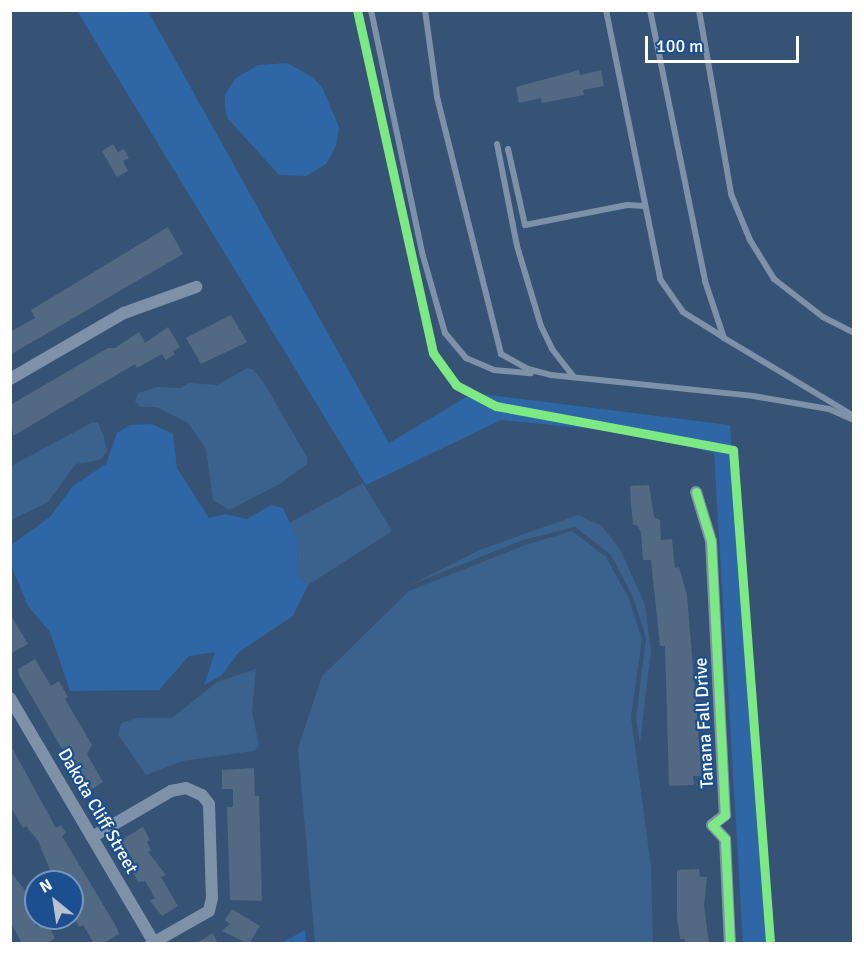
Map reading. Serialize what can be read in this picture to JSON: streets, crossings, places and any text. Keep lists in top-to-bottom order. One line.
{"streets":{"street":["Tanana Fall Drive","Dakota Cliff Street"]},"scale_bar":"100 m","north":"top left"}
